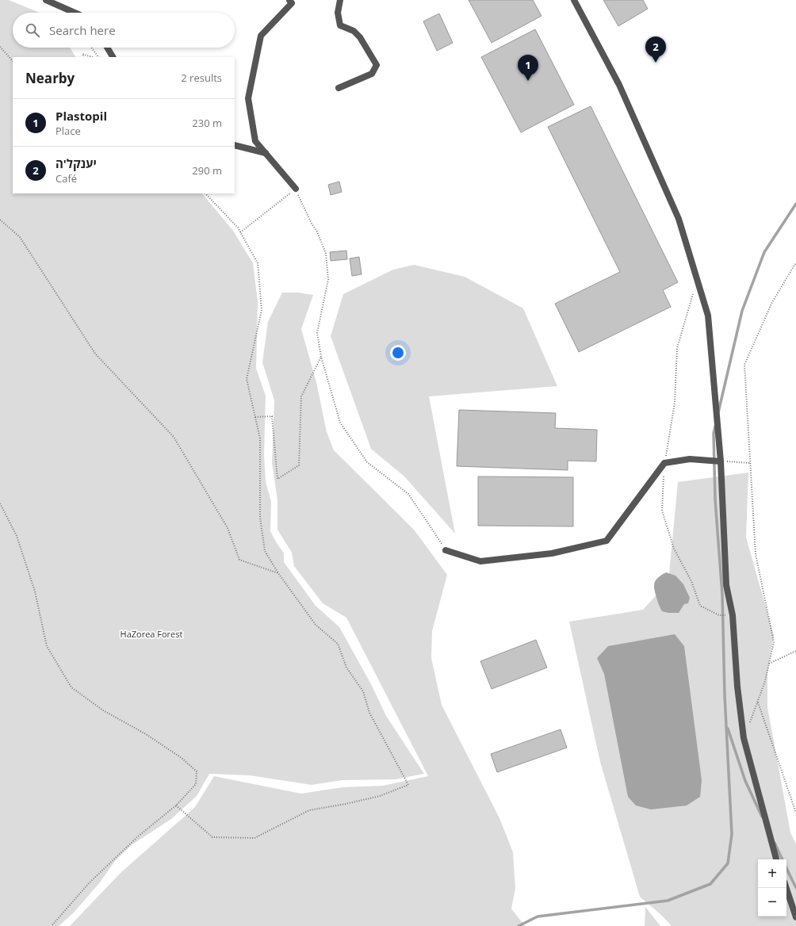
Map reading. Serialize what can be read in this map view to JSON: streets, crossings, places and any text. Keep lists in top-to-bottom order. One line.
{"parks":["HaZorea Forest"],"page":{"search":"Search here","pins":["2","1"],"heading":["Nearby","2 results"],"list":[{"mark":"1","name":"Plastopil","note":"Place","value":"230 m"},{"mark":"2","name":"יענקל'ה","note":"Café","value":"290 m"}],"map_buttons":["+","−"]}}
